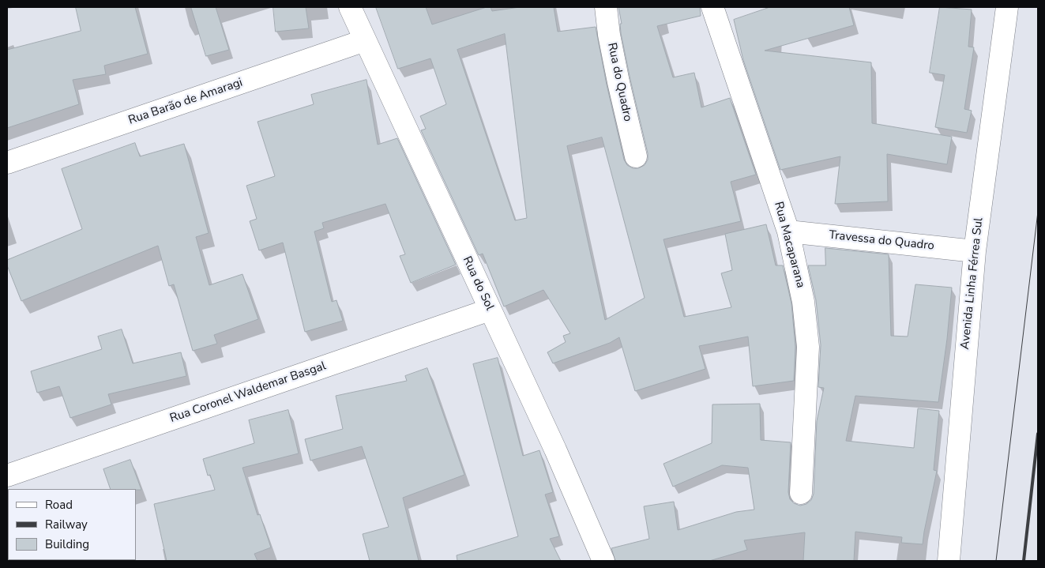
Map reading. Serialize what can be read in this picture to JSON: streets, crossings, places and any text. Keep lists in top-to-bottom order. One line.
{"streets":{"street":["Rua do Quadro","Rua Barão de Amaragi","Travessa do Quadro","Rua Macaparana","Rua do Sol","Avenida Linha Férrea Sul","Rua Coronel Waldemar Basgal"]},"crossings":[["Rua Barão de Amaragi","Rua do Sol"],["Travessa do Quadro","Rua Macaparana"],["Travessa do Quadro","Avenida Linha Férrea Sul"],["Rua do Sol","Rua Coronel Waldemar Basgal"]],"legend":["Road","Railway","Building"]}
